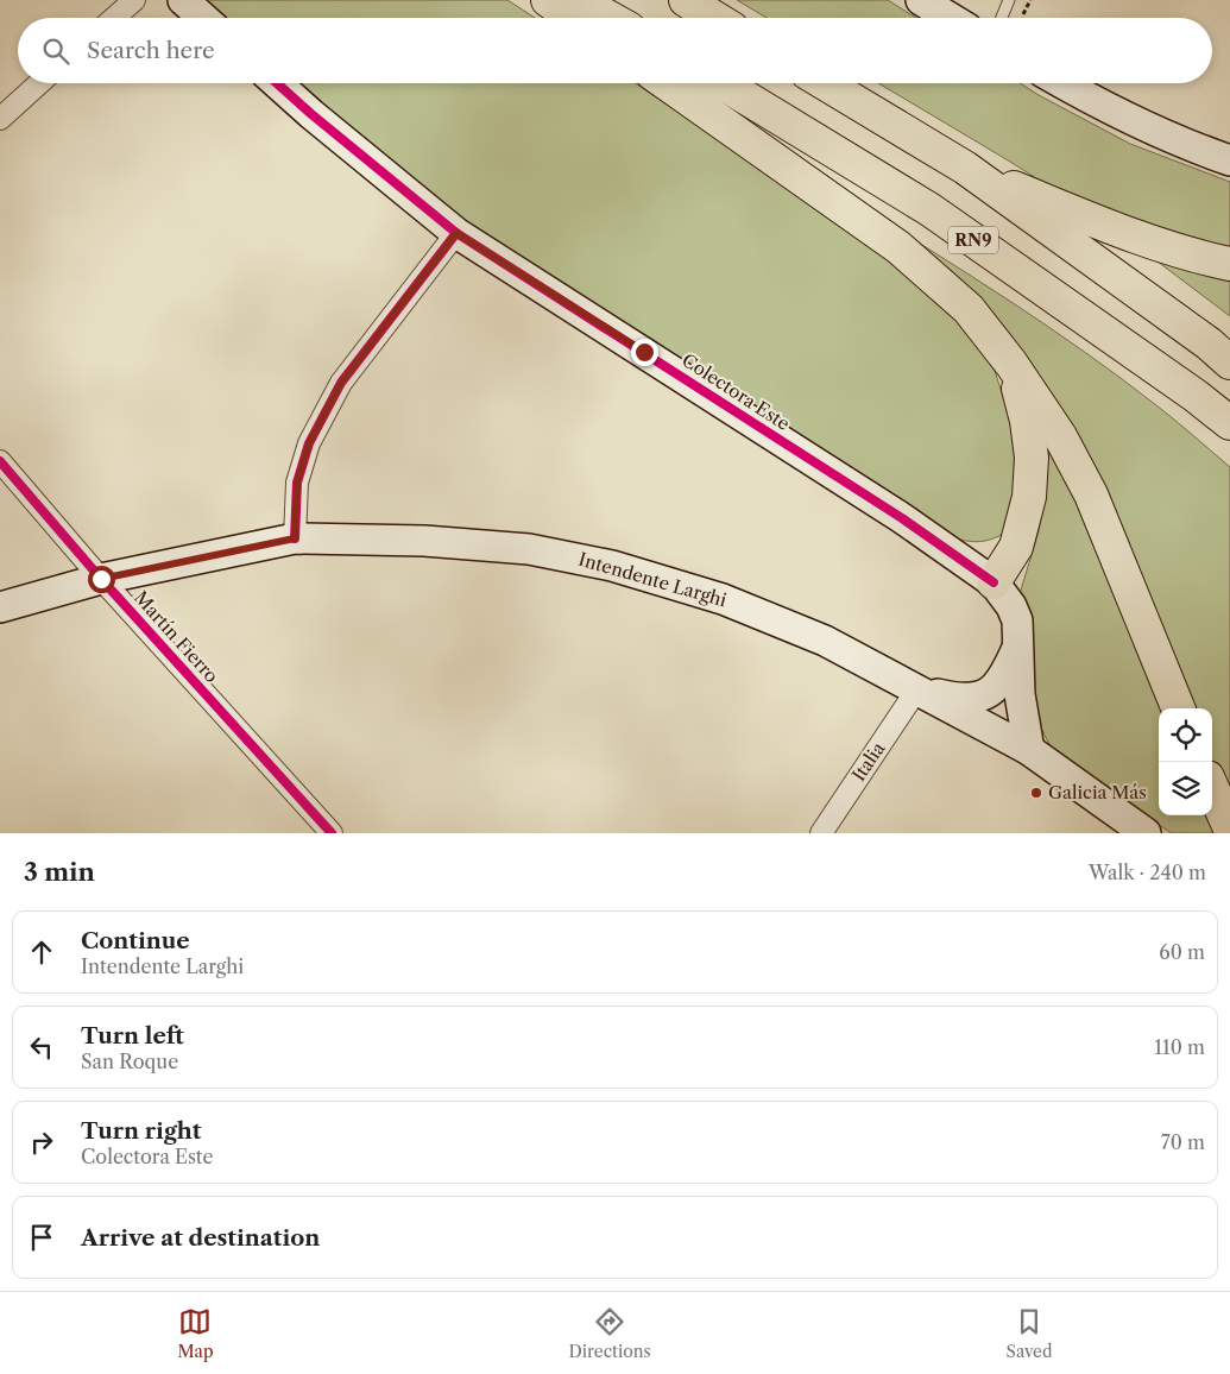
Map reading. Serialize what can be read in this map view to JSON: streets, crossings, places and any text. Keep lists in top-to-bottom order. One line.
{"streets":{"highway":["RN9"],"main road":["Colectora Este","Intendente Larghi"],"street":["Martín Fierro","Italia"]},"crossings":[["Colectora Este","Intendente Larghi"],["Intendente Larghi","Martín Fierro"],["Intendente Larghi","Italia"]],"places":["Galicia Más"],"page":{"search":"Search here","heading":["3 min","Walk · 240 m"],"list":[["Continue","Intendente Larghi","60 m"],["Turn left","San Roque","110 m"],["Turn right","Colectora Este","70 m"],"Arrive at destination"],"nav":["Map","Directions","Saved"]}}
